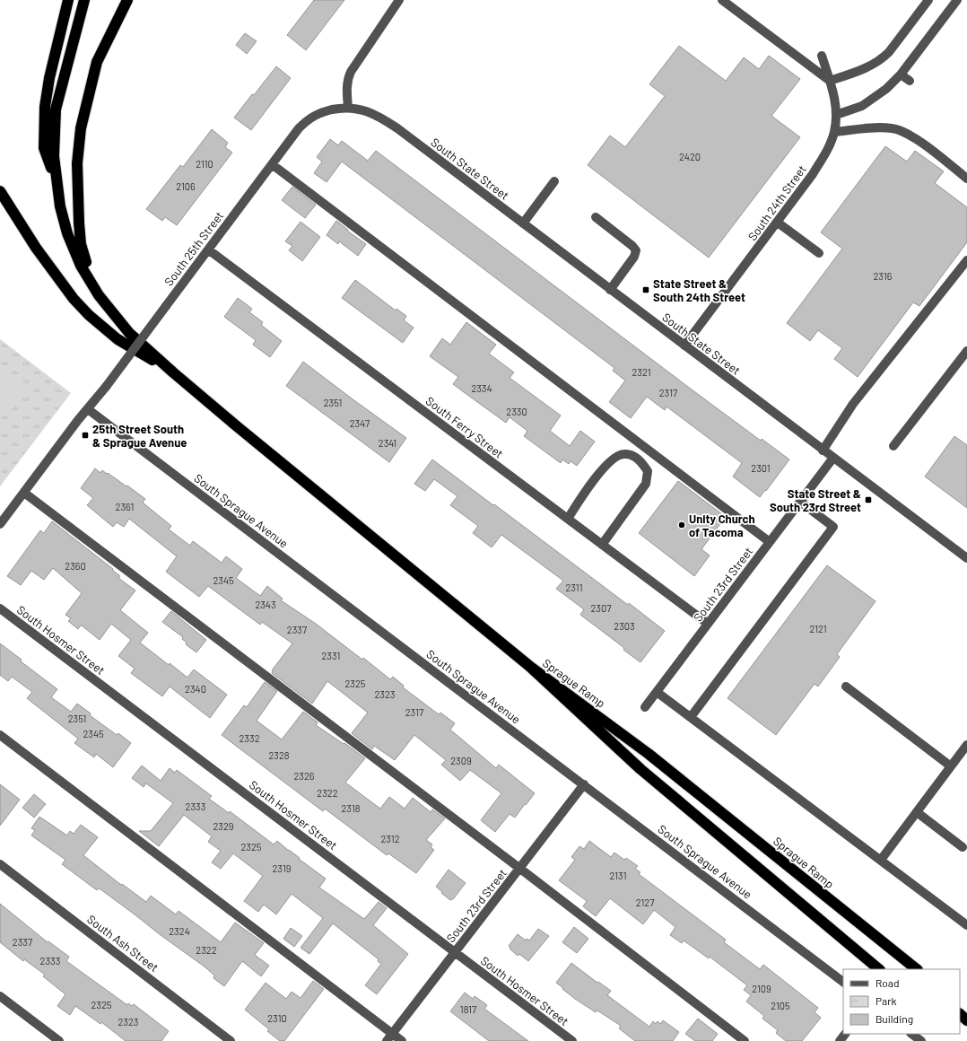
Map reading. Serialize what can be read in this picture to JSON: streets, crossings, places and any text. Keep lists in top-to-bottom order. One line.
{"streets":{"highway":["Sprague Ramp"],"street":["South State Street","South 24th Street","South 25th Street","South Ferry Street","South Sprague Avenue","South 23rd Street","South Hosmer Street","South Ash Street"]},"crossings":[["South State Street","South 24th Street"],["South State Street","South 25th Street"],["South State Street","South 23rd Street"],["South 25th Street","South Ferry Street"],["South 25th Street","South Sprague Avenue"],["South Ferry Street","South 23rd Street"],["South Sprague Avenue","South 23rd Street"],["South 23rd Street","South Hosmer Street"]],"places":{"transit":["State Street & South 24th Street","25th Street South & Sprague Avenue","State Street & South 23rd Street"],"other":["Unity Church of Tacoma"]},"house_numbers":["2420","2110","2106","2316","2321","2334","2317","2351","2330","2347","2341","2301","2361","2360","2345","2311","2343","2307","2303","2121","2337","2331","2325","2340","2323","2317","2351","2345","2332","2328","2309","2326","2322","2333","2318","2329","2312","2325","2319","2131","2127","2324","2337","2322","2333","2109","2325","2105","1817","2310","2323"],"legend":["Road","Park","Building"]}
